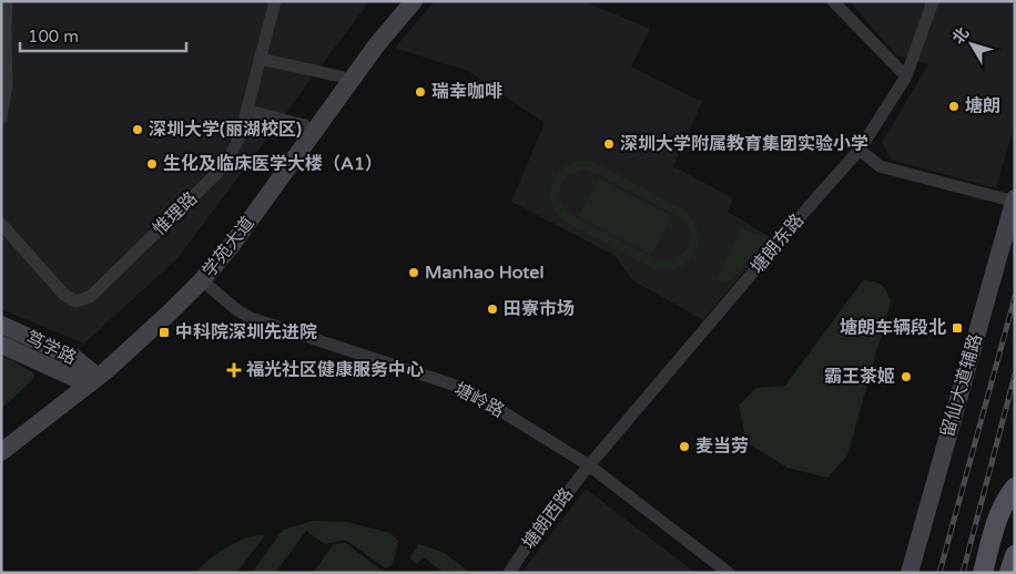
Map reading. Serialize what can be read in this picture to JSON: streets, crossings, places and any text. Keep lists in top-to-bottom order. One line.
{"streets":{"main road":["学苑大道","笃学路","留仙大道辅路"],"street":["惟理路","塘朗东路","塘岭路","塘朗西路"]},"crossings":[["塘朗东路","塘岭路"],["塘朗东路","塘朗西路"],["学苑大道","笃学路"],["学苑大道","塘岭路"],["塘岭路","塘朗西路"]],"places":{"other":["瑞幸咖啡","塘朗","深圳大学(丽湖校区)","深圳大学附属教育集团实验小学","生化及临床医学大楼（A1）","Manhao Hotel","田寮市场","霸王茶姬","麦当劳"],"transit":["塘朗车辆段北","中科院深圳先进院"],"health":["福光社区健康服务中心"]},"scale_bar":"100 m","north":"top left"}
